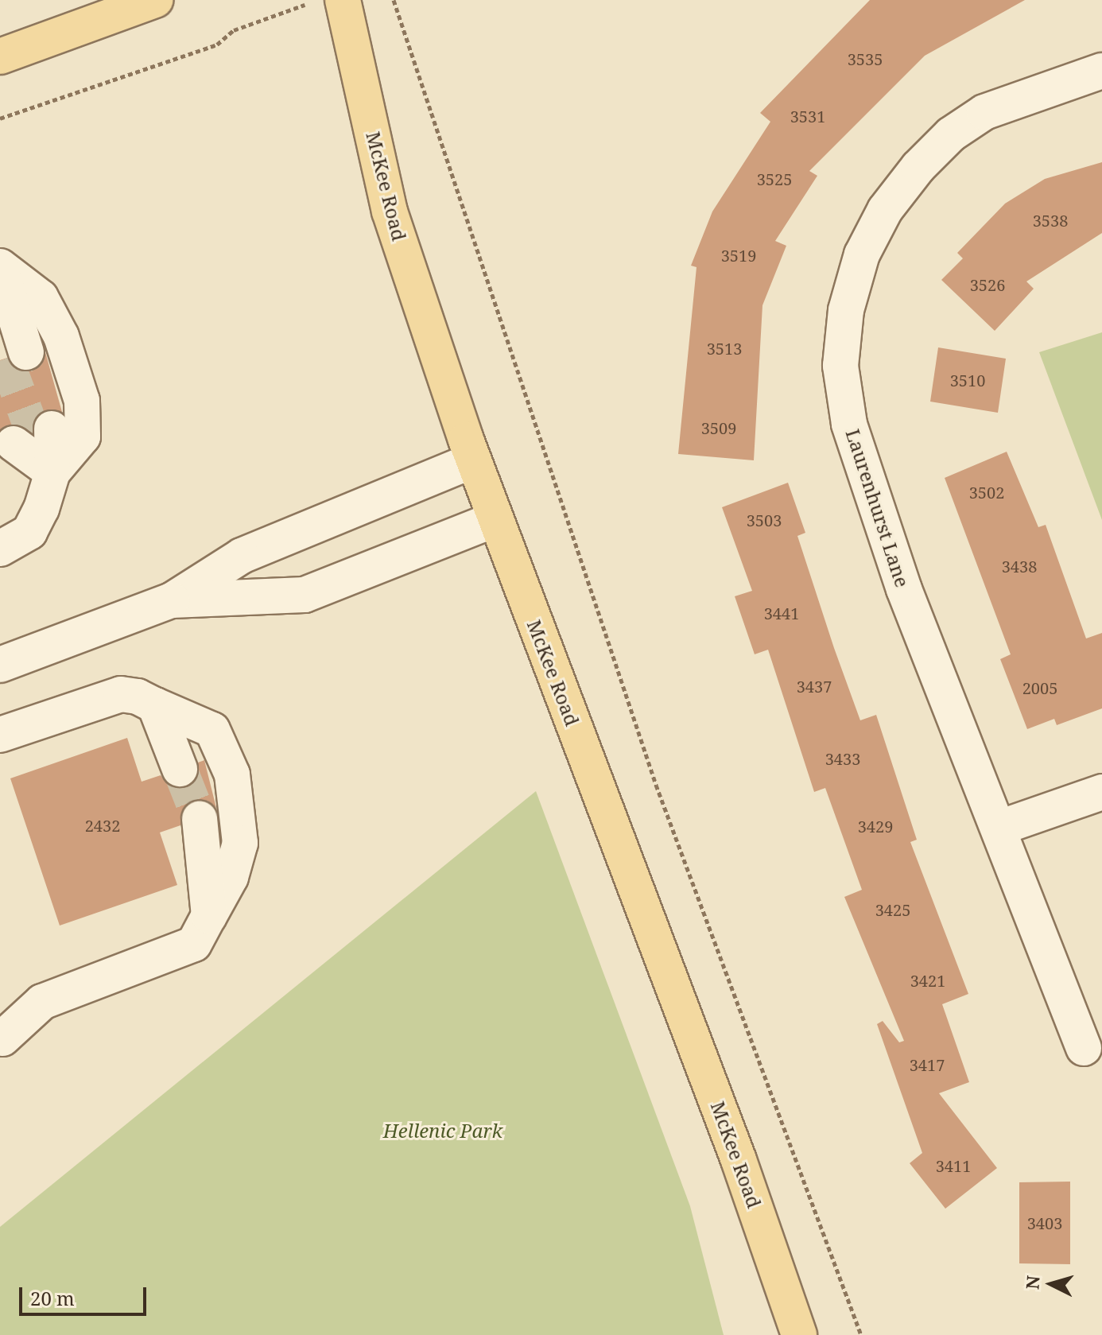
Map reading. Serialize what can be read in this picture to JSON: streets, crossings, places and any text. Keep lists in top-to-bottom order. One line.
{"streets":{"main road":["McKee Road"],"street":["Laurenhurst Lane"]},"parks":["Hellenic Park"],"house_numbers":["3535","3531","3525","3538","3519","3526","3513","3510","3509","3502","3503","3438","3441","3437","2005","3433","2432","3429","3425","3421","3417","3411","3403"],"scale_bar":"20 m","north":"left"}
